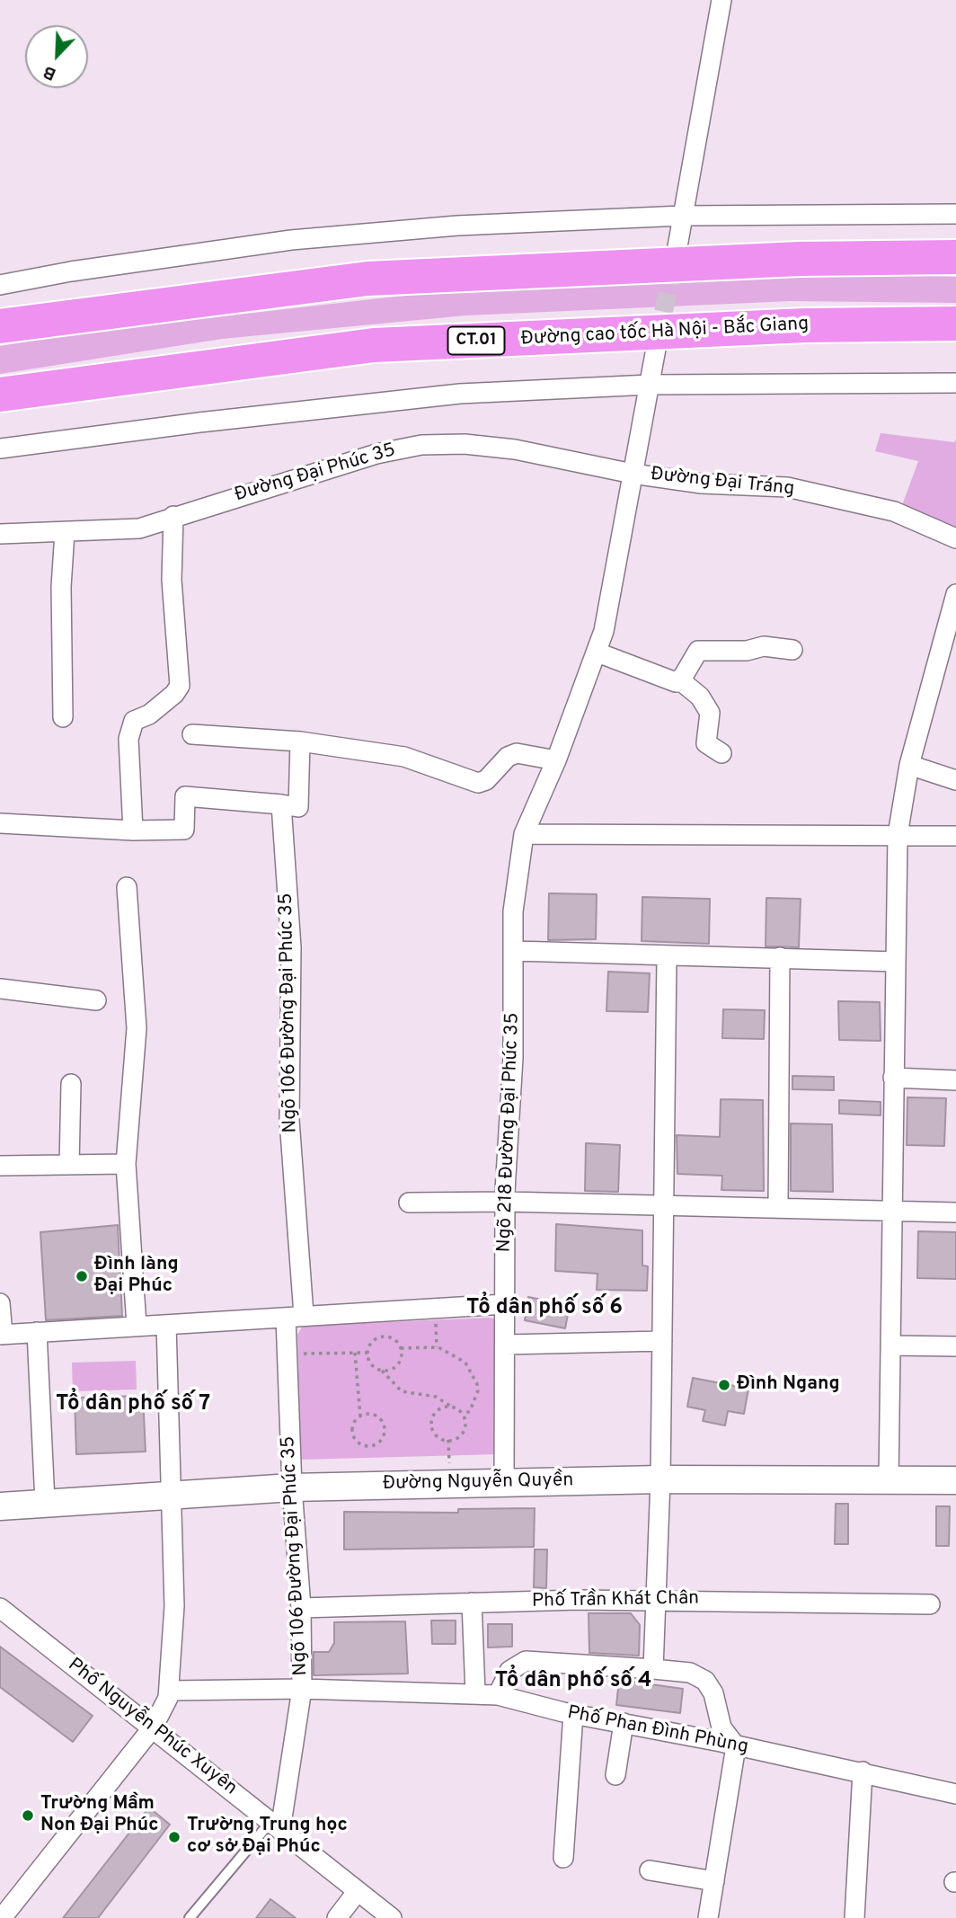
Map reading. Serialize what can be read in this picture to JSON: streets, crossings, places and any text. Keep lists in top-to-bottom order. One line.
{"streets":{"highway":["Đường cao tốc Hà Nội - Bắc Giang","CT.01"],"street":["Đường Đại Phúc 35","Đường Đại Tráng","Ngõ 106 Đường Đại Phúc 35","Ngõ 218 Đường Đại Phúc 35","Đường Nguyễn Quyền","Phố Trần Khát Chân","Phố Nguyễn Phúc Xuyên","Phố Phan Đình Phùng"]},"crossings":[["Đường Đại Phúc 35","Đường Đại Tráng"],["Đường Đại Phúc 35","Ngõ 218 Đường Đại Phúc 35"],["Đường Đại Tráng","Ngõ 218 Đường Đại Phúc 35"],["Ngõ 106 Đường Đại Phúc 35","Đường Nguyễn Quyền"],["Ngõ 106 Đường Đại Phúc 35","Phố Trần Khát Chân"],["Ngõ 106 Đường Đại Phúc 35","Phố Nguyễn Phúc Xuyên"],["Ngõ 106 Đường Đại Phúc 35","Phố Phan Đình Phùng"],["Ngõ 218 Đường Đại Phúc 35","Đường Nguyễn Quyền"]],"districts":["Tổ dân phố số 6","Tổ dân phố số 7","Tổ dân phố số 4"],"places":["Đình làng Đại Phúc","Đình Ngang","Trường Mầm Non Đại Phúc","Trường Trung học cơ sở Đại Phúc"],"north":"bottom left"}
